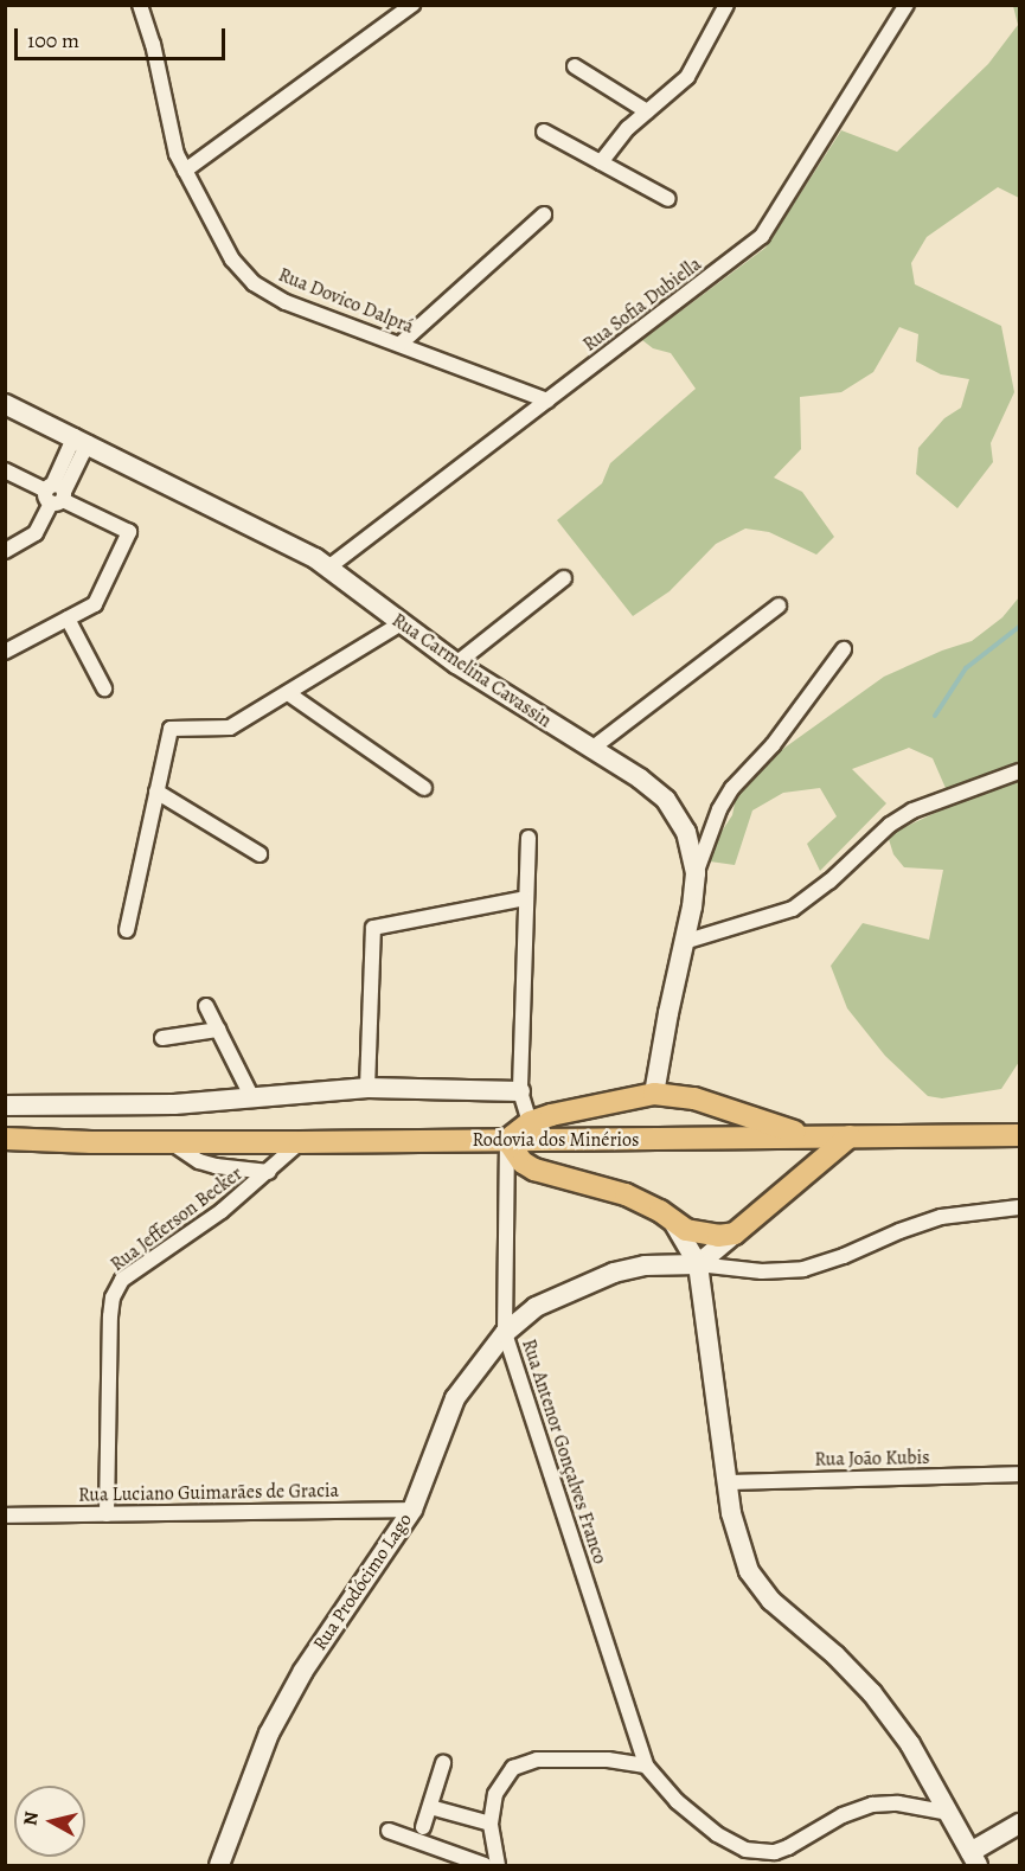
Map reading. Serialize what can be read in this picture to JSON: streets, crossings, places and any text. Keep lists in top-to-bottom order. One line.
{"streets":{"main road":["Rua Carmelina Cavassin","Rodovia dos Minérios","Rua Prodócimo Lago"],"street":["Rua Dovico Dalprá","Rua Sofia Dubiella","Rua Jefferson Becker","Rua Antenor Gonçalves Franco","Rua João Kubis","Rua Luciano Guimarães de Gracia"]},"crossings":[["Rua Dovico Dalprá","Rua Sofia Dubiella"],["Rua Sofia Dubiella","Rua Carmelina Cavassin"],["Rodovia dos Minérios","Rua Jefferson Becker"],["Rodovia dos Minérios","Rua Antenor Gonçalves Franco"],["Rua Jefferson Becker","Rua Luciano Guimarães de Gracia"],["Rua Antenor Gonçalves Franco","Rua Prodócimo Lago"],["Rua Luciano Guimarães de Gracia","Rua Prodócimo Lago"]],"scale_bar":"100 m","north":"left"}
